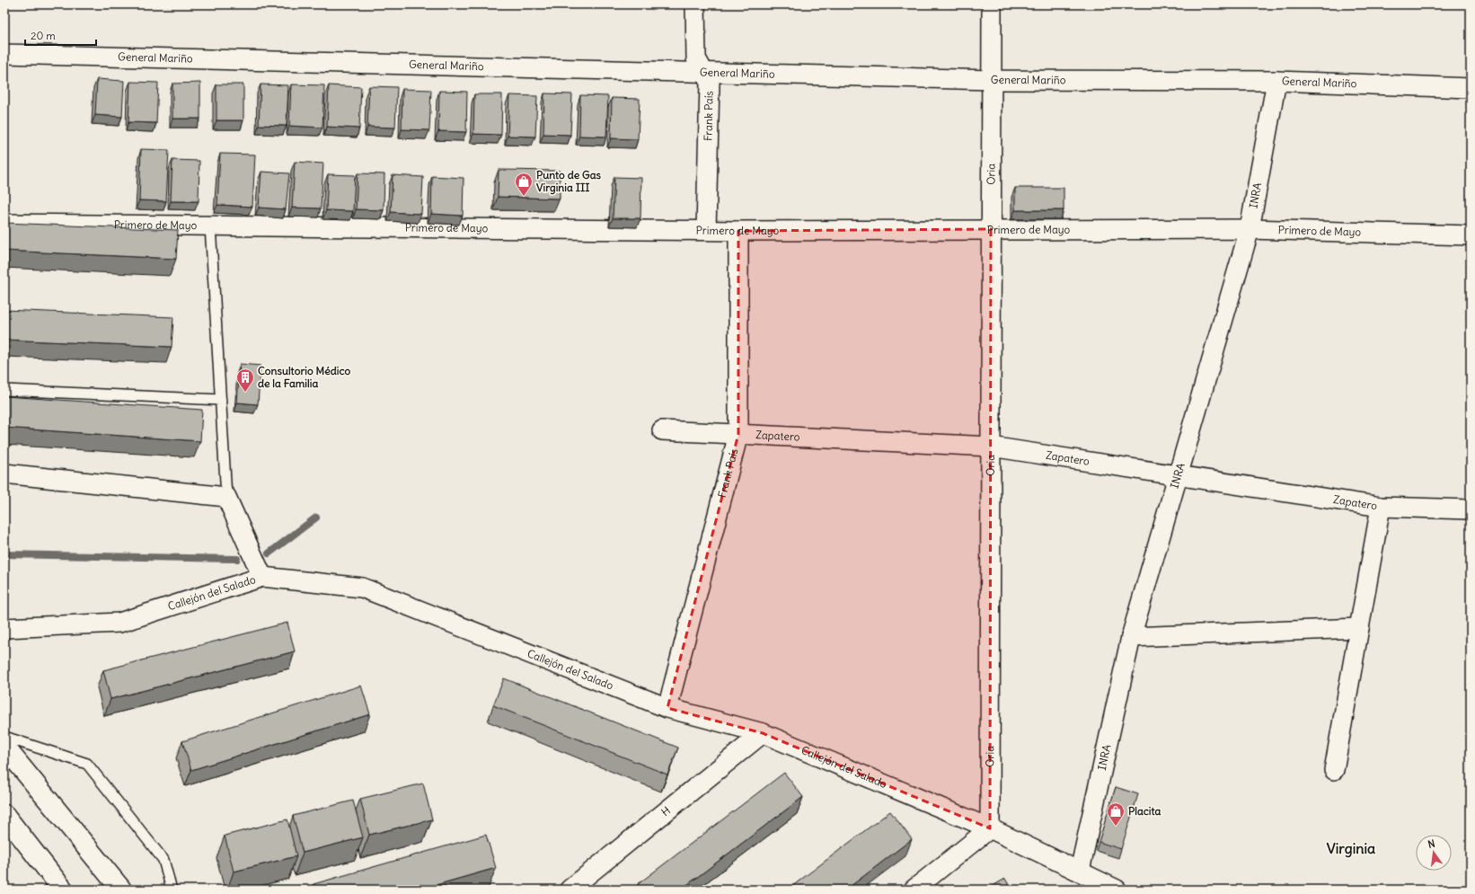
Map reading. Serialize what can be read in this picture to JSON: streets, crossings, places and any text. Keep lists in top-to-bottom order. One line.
{"streets":{"street":["General Mariño","Frank País","Oria","INRA","Primero de Mayo","Zapatero","Callejón del Salado","H"]},"crossings":[["General Mariño","Frank País"],["General Mariño","Oria"],["General Mariño","INRA"],["Frank País","Primero de Mayo"],["Frank País","Zapatero"],["Frank País","Callejón del Salado"],["Oria","Primero de Mayo"],["Oria","Zapatero"],["Oria","Callejón del Salado"],["INRA","Primero de Mayo"],["INRA","Zapatero"],["INRA","Callejón del Salado"],["Callejón del Salado","H"]],"districts":["Virginia"],"places":{"shop":["Punto de Gas Virginia III","Placita"],"building":["Consultorio Médico de la Familia"]},"scale_bar":"20 m","north":"top"}
